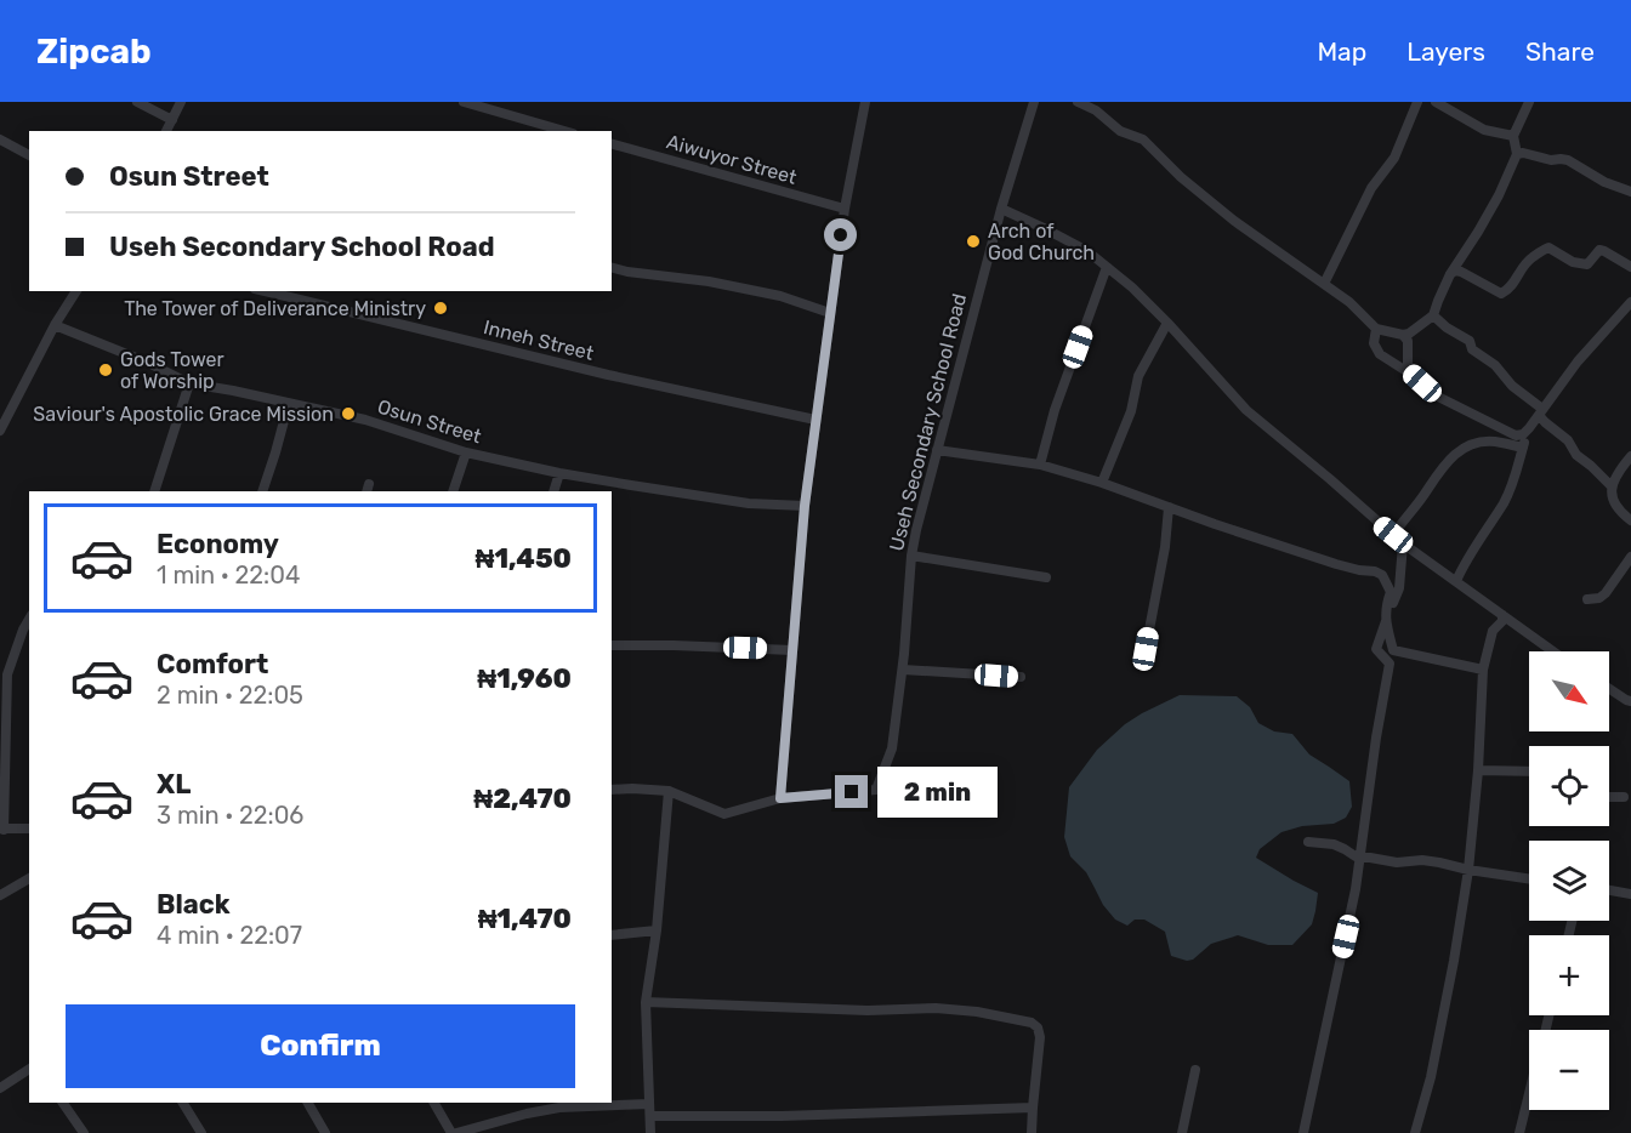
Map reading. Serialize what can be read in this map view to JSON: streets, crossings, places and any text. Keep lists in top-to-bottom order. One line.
{"streets":{"street":["Aiwuyor Street","Inneh Street","Osun Street","Useh Secondary School Road"]},"places":["Arch of God Church","The Tower of Deliverance Ministry","Gods Tower of Worship","Saviour's Apostolic Grace Mission"],"north":"bottom right","page":{"header":"Zipcab","nav":["Map","Layers","Share"],"banner":["Osun Street","Useh Secondary School Road"],"list":[{"name":"Economy","note":"1 min · 22:04","value":"₦1,450"},{"name":"Comfort","note":"2 min · 22:05","value":"₦1,960"},{"name":"XL","note":"3 min · 22:06","value":"₦2,470"},{"name":"Black","note":"4 min · 22:07","value":"₦1,470"}],"map_buttons":["+","−"],"bubble":"2 min","buttons":"Confirm"}}
